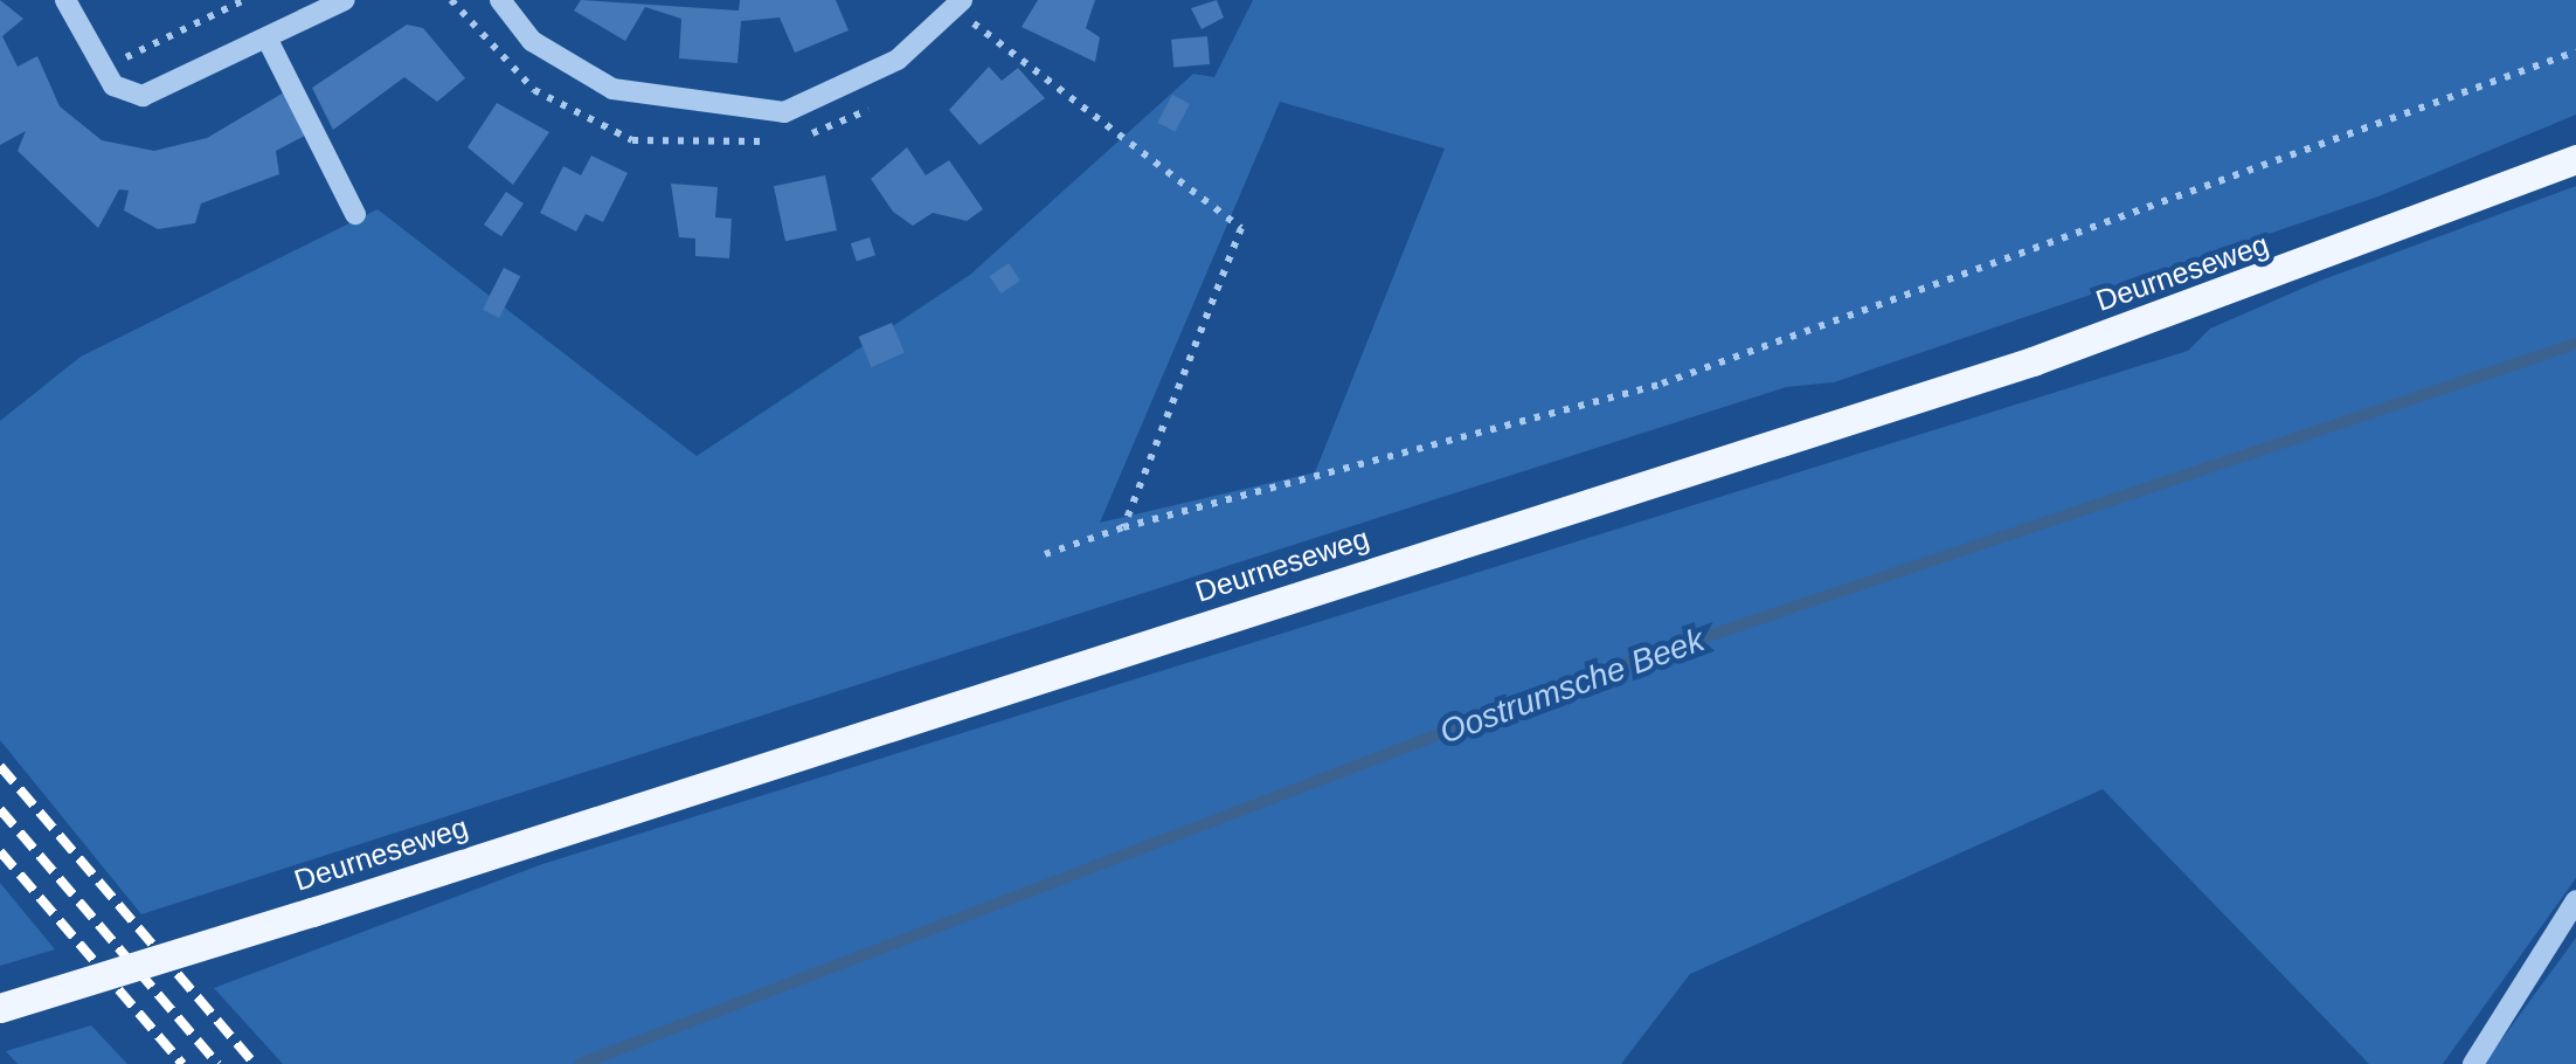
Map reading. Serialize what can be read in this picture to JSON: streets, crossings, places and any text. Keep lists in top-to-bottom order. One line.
{"streets":{"main road":["Deurneseweg"]},"water":["Oostrumsche Beek"]}
